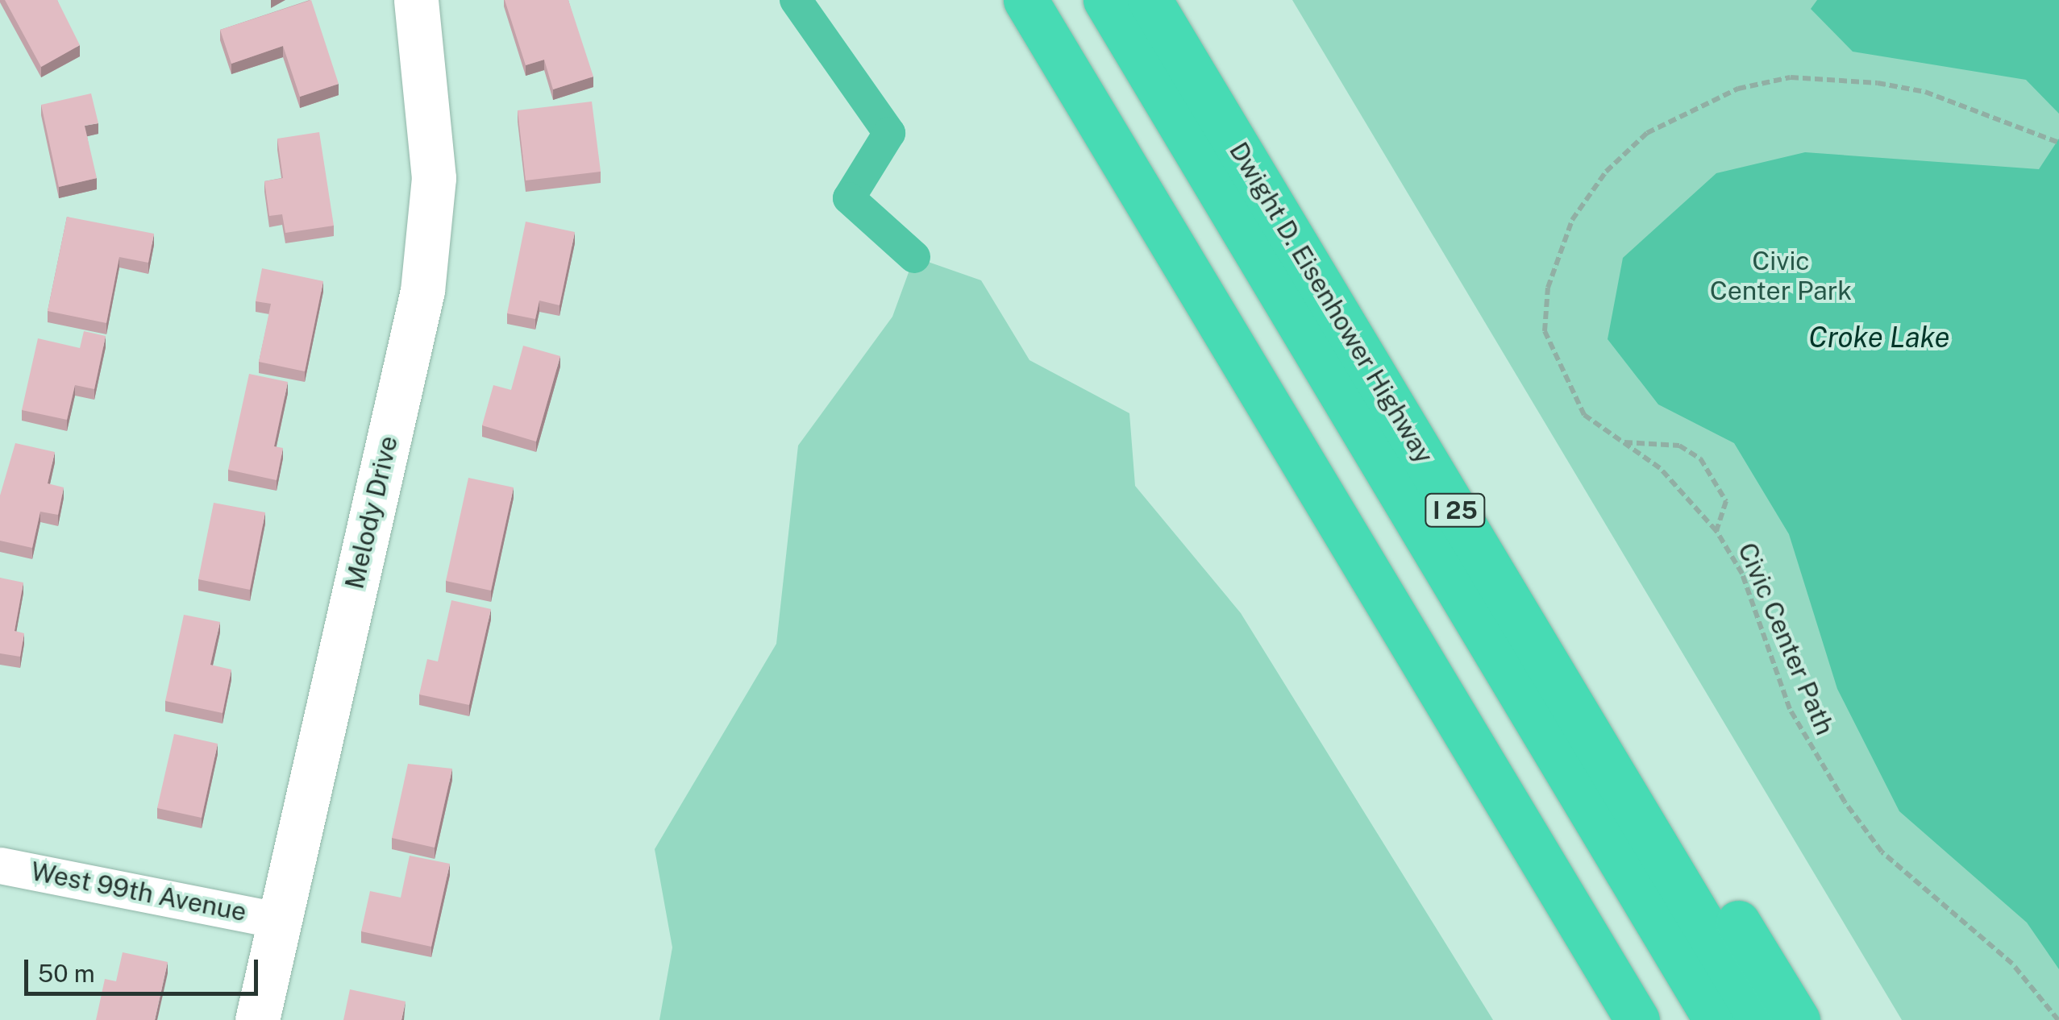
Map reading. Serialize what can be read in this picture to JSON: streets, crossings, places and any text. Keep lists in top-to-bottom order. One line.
{"streets":{"highway":["Dwight D. Eisenhower Highway","I 25"],"street":["Melody Drive","West 99th Avenue"],"path":["Civic Center Path"]},"crossings":[["Melody Drive","West 99th Avenue"]],"water":["Croke Lake"],"parks":["Civic Center Park"],"scale_bar":"50 m"}
